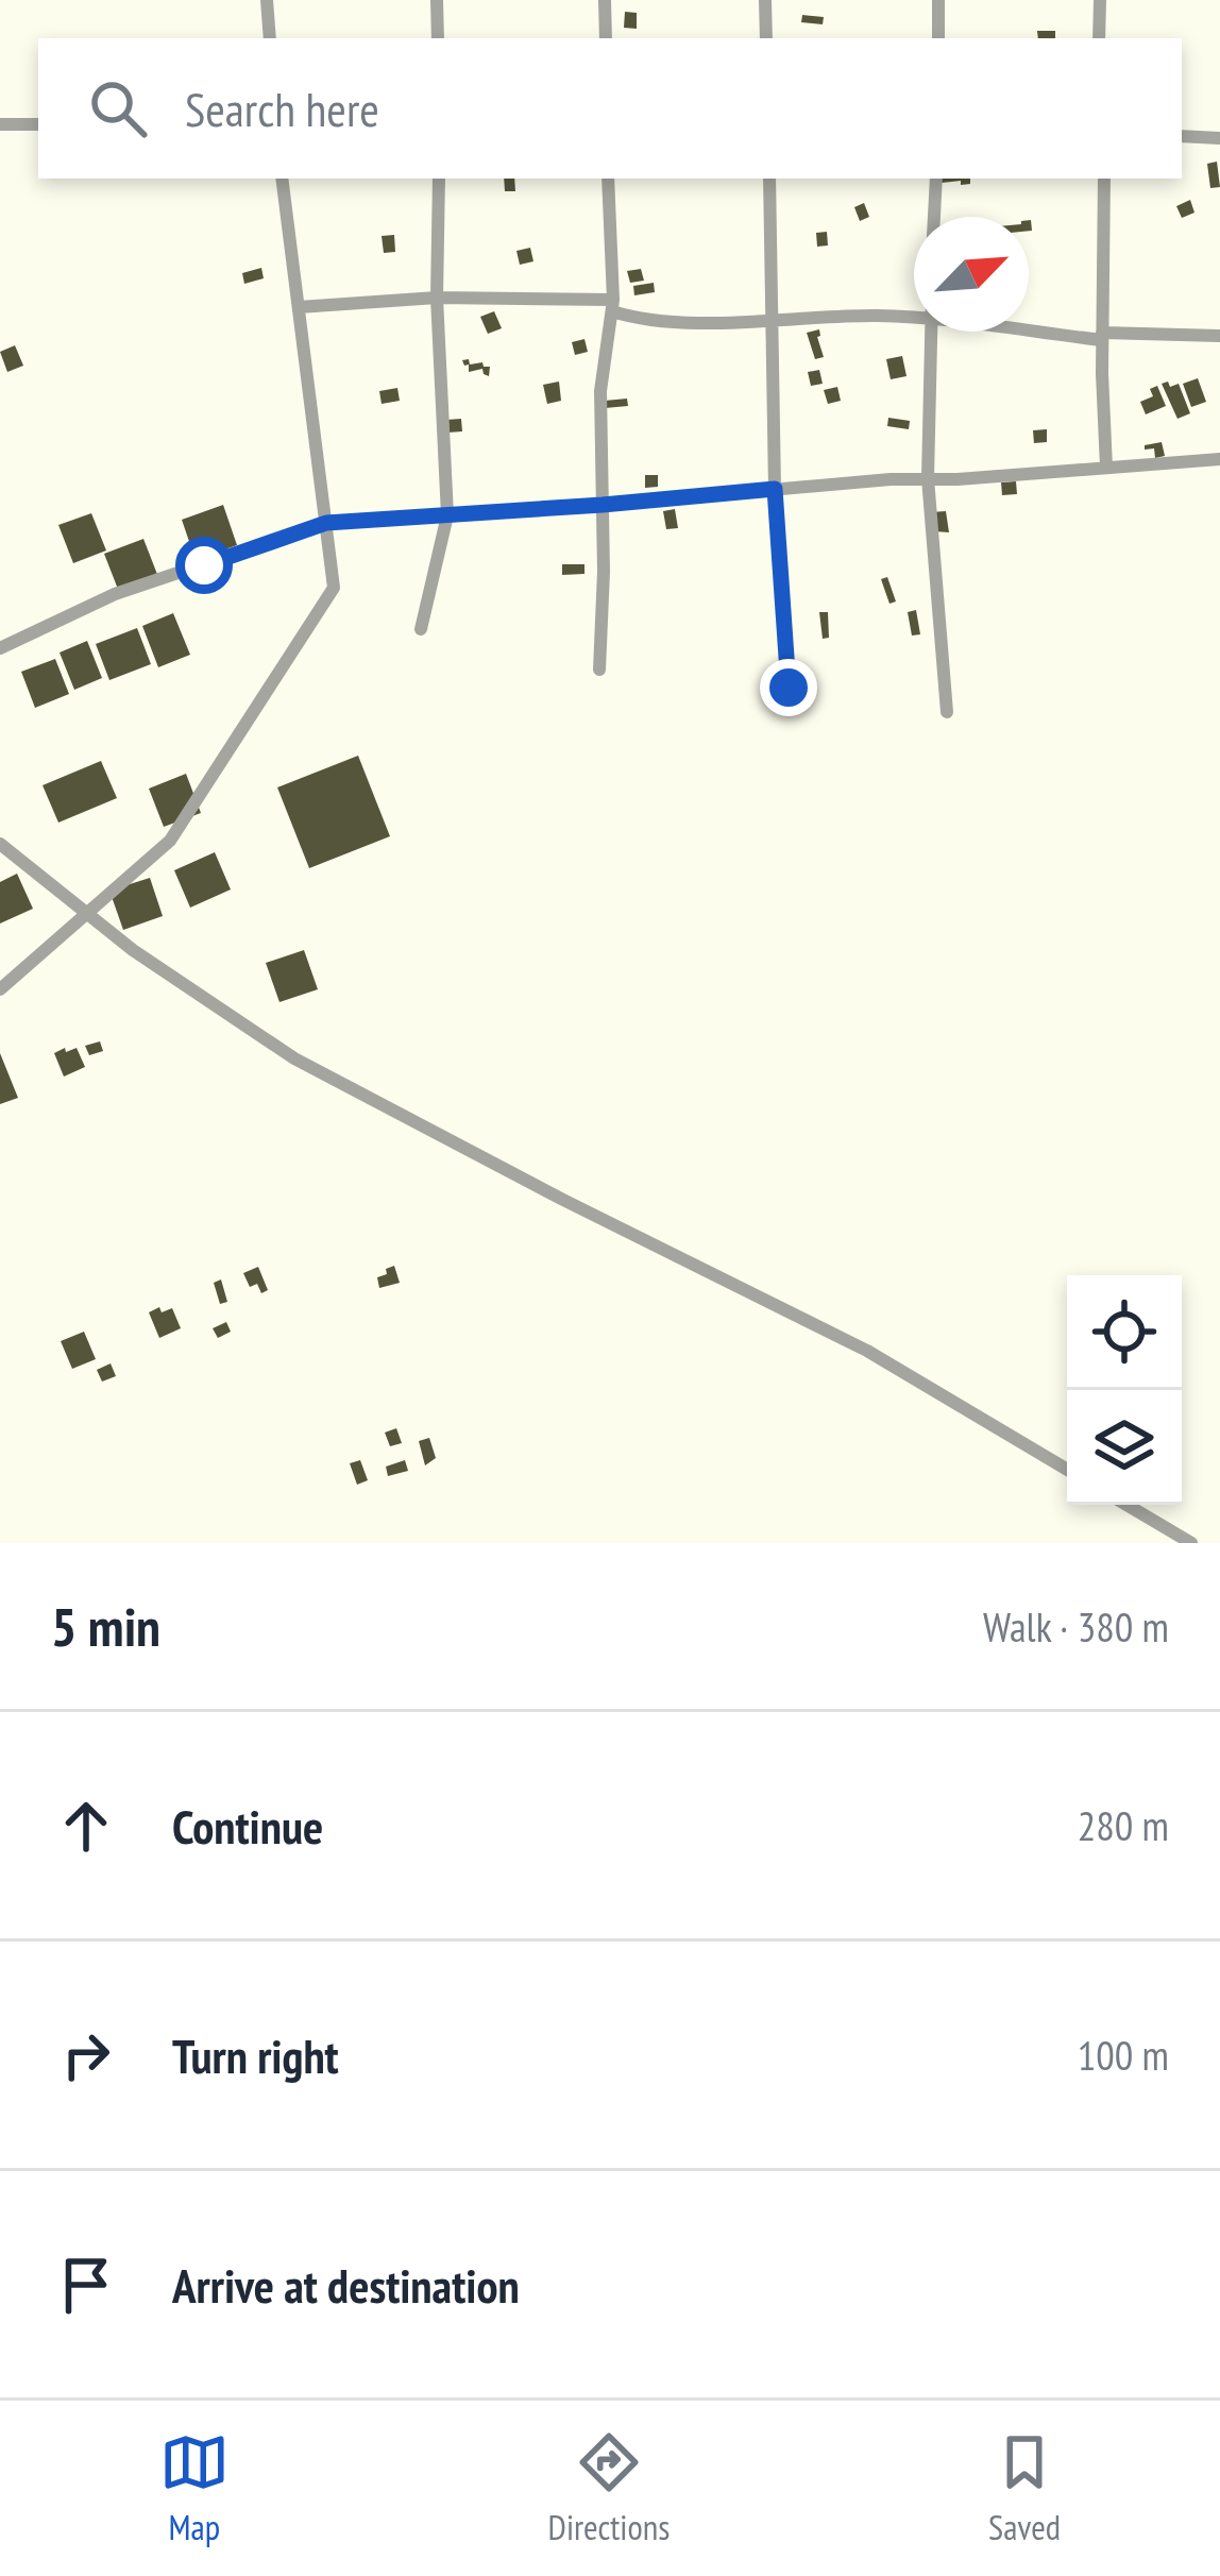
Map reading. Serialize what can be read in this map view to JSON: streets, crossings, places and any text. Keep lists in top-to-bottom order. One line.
{"north":"top right","page":{"search":"Search here","heading":["5 min","Walk · 380 m"],"list":[["Continue","280 m"],["Turn right","100 m"],"Arrive at destination"],"nav":["Map","Directions","Saved"]}}
